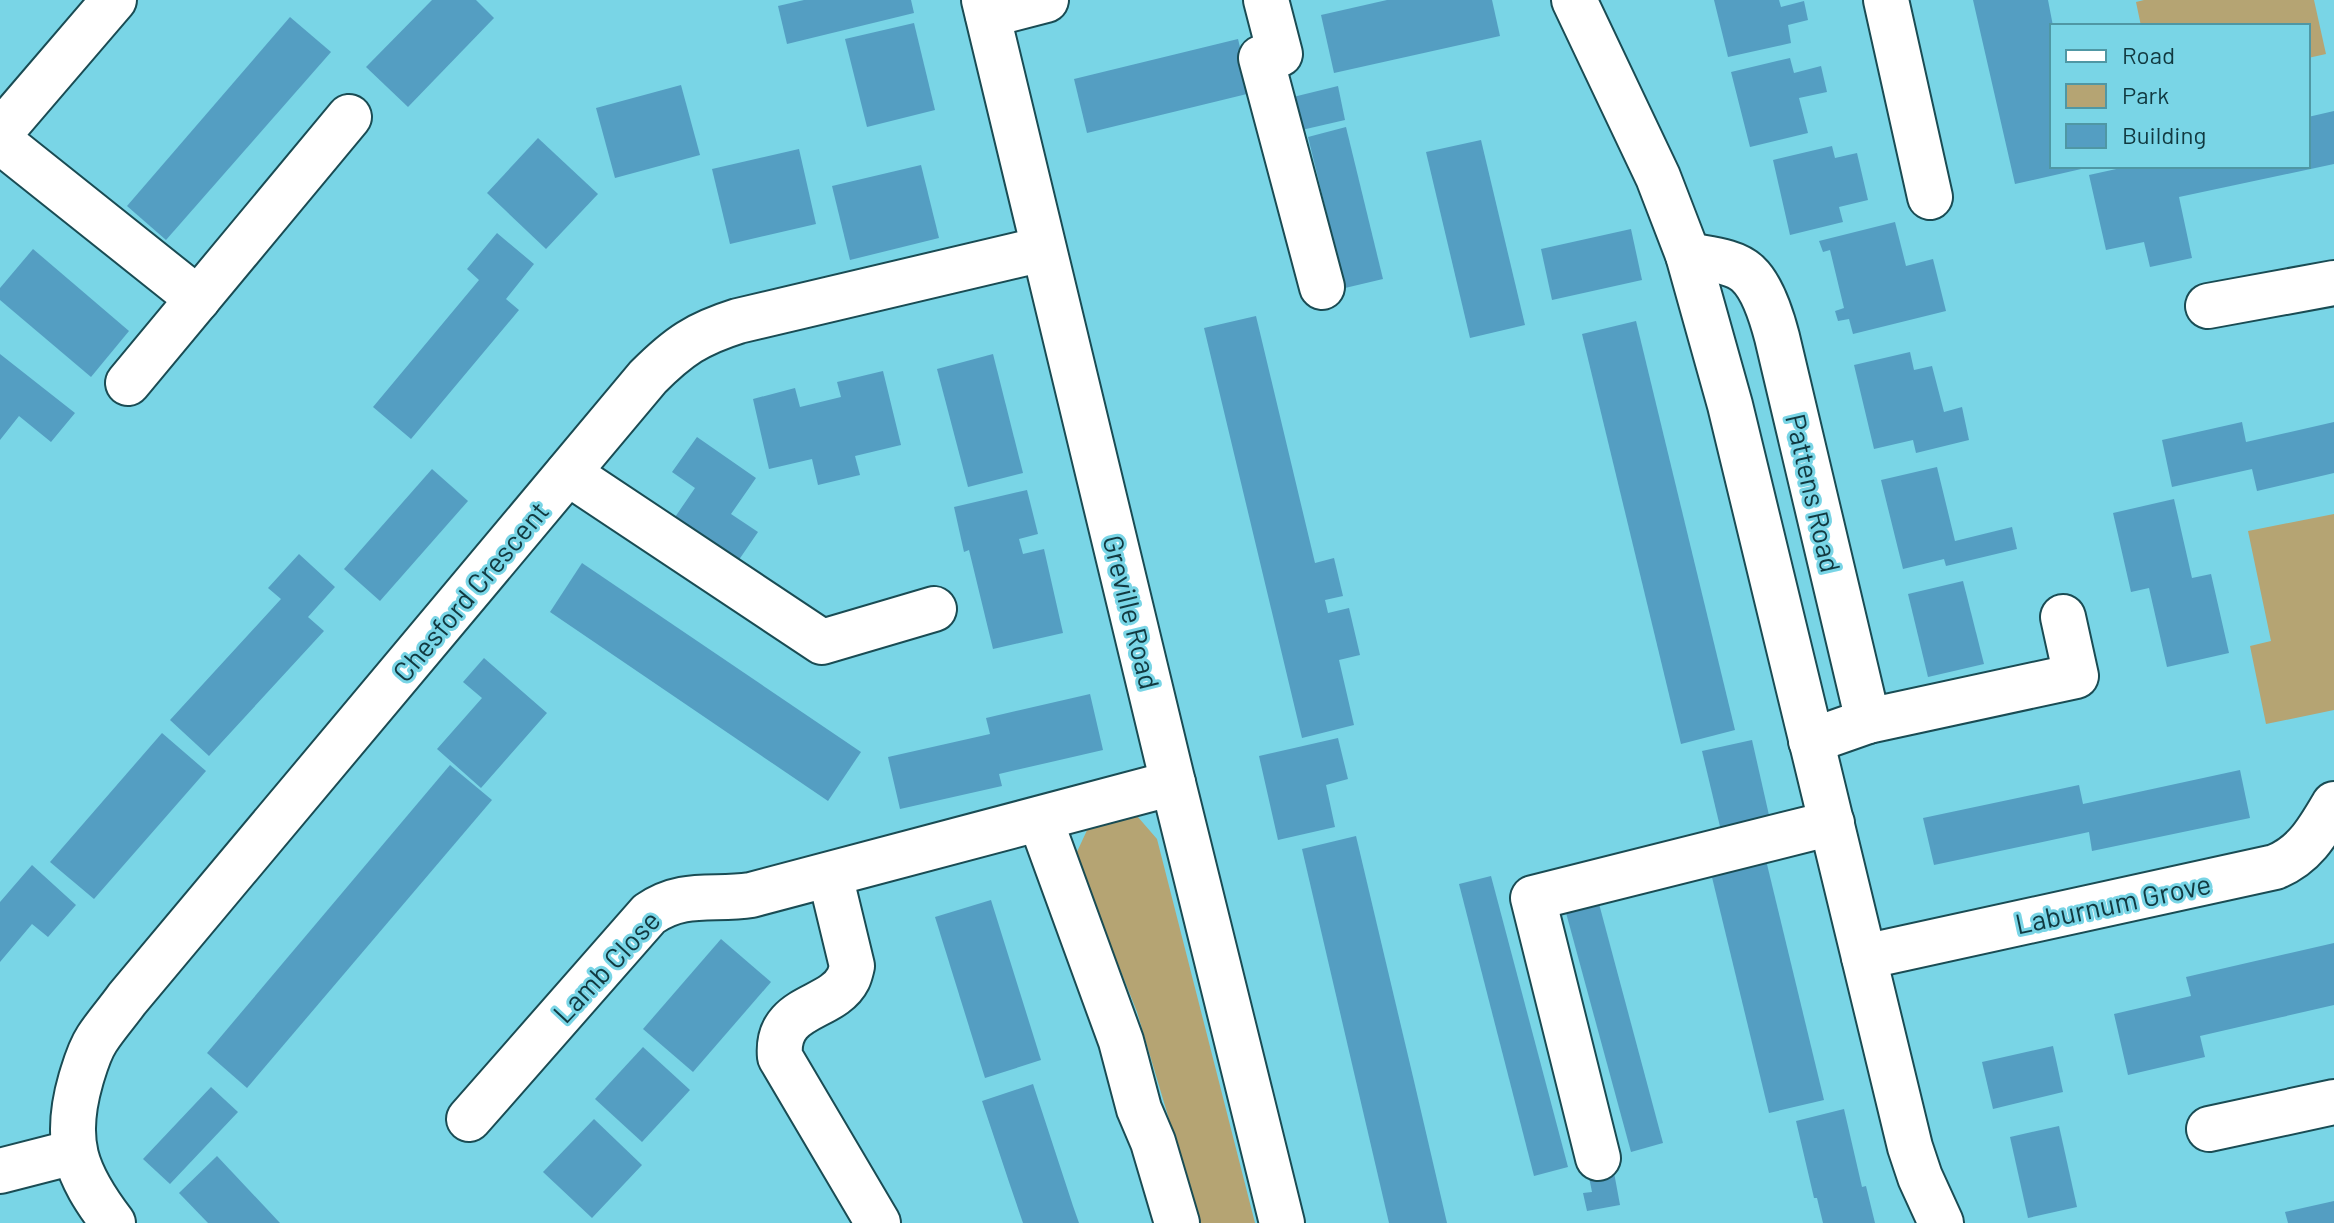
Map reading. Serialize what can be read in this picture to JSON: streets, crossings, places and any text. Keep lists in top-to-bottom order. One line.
{"streets":{"street":["Pattens Road","Chesford Crescent","Greville Road","Laburnum Grove","Lamb Close"]},"crossings":[["Chesford Crescent","Greville Road"],["Greville Road","Lamb Close"]],"legend":["Road","Park","Building"]}
